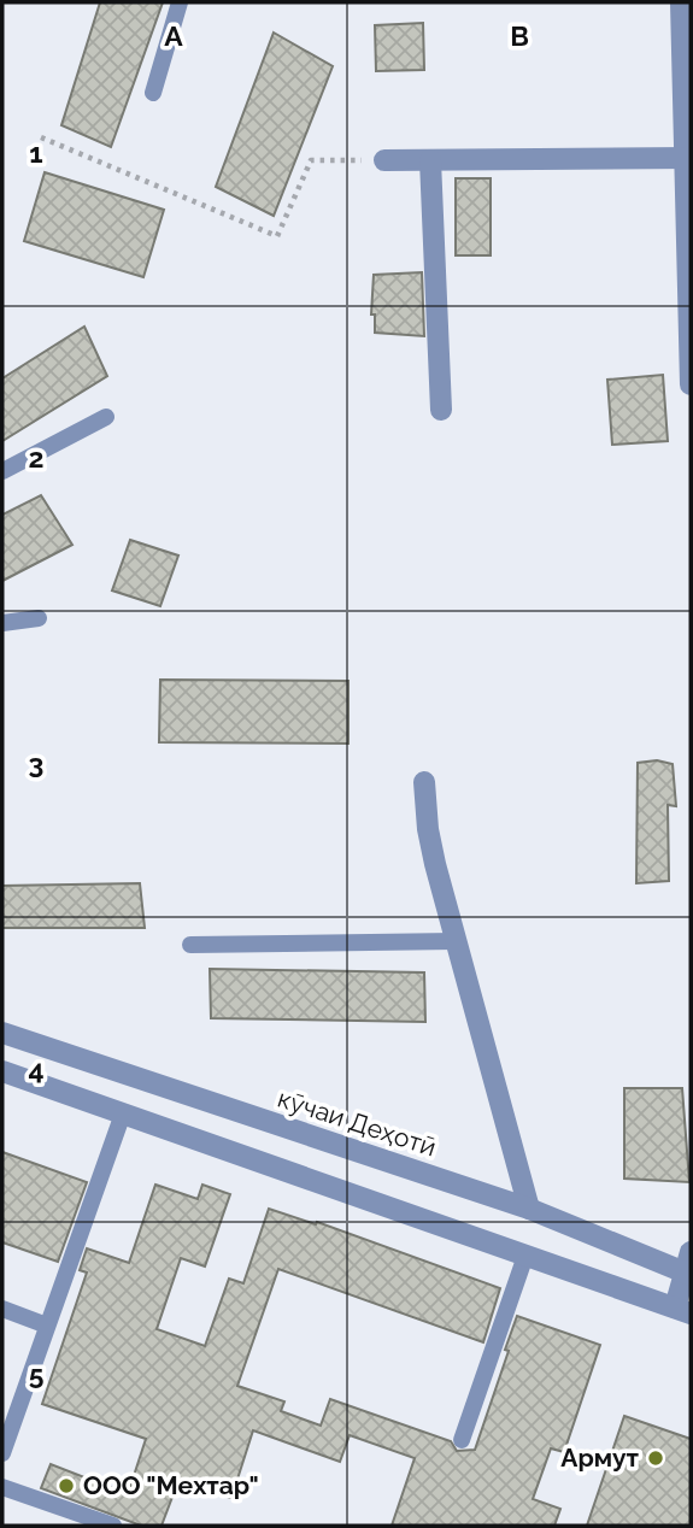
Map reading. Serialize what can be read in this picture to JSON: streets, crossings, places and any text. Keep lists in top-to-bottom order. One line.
{"streets":{"street":["кӯчаи Деҳотӣ"]},"places":["Армут","ООО \"Мехтар\""],"grid":{"columns":["A","B"],"rows":["1","2","3","4","5"]}}
